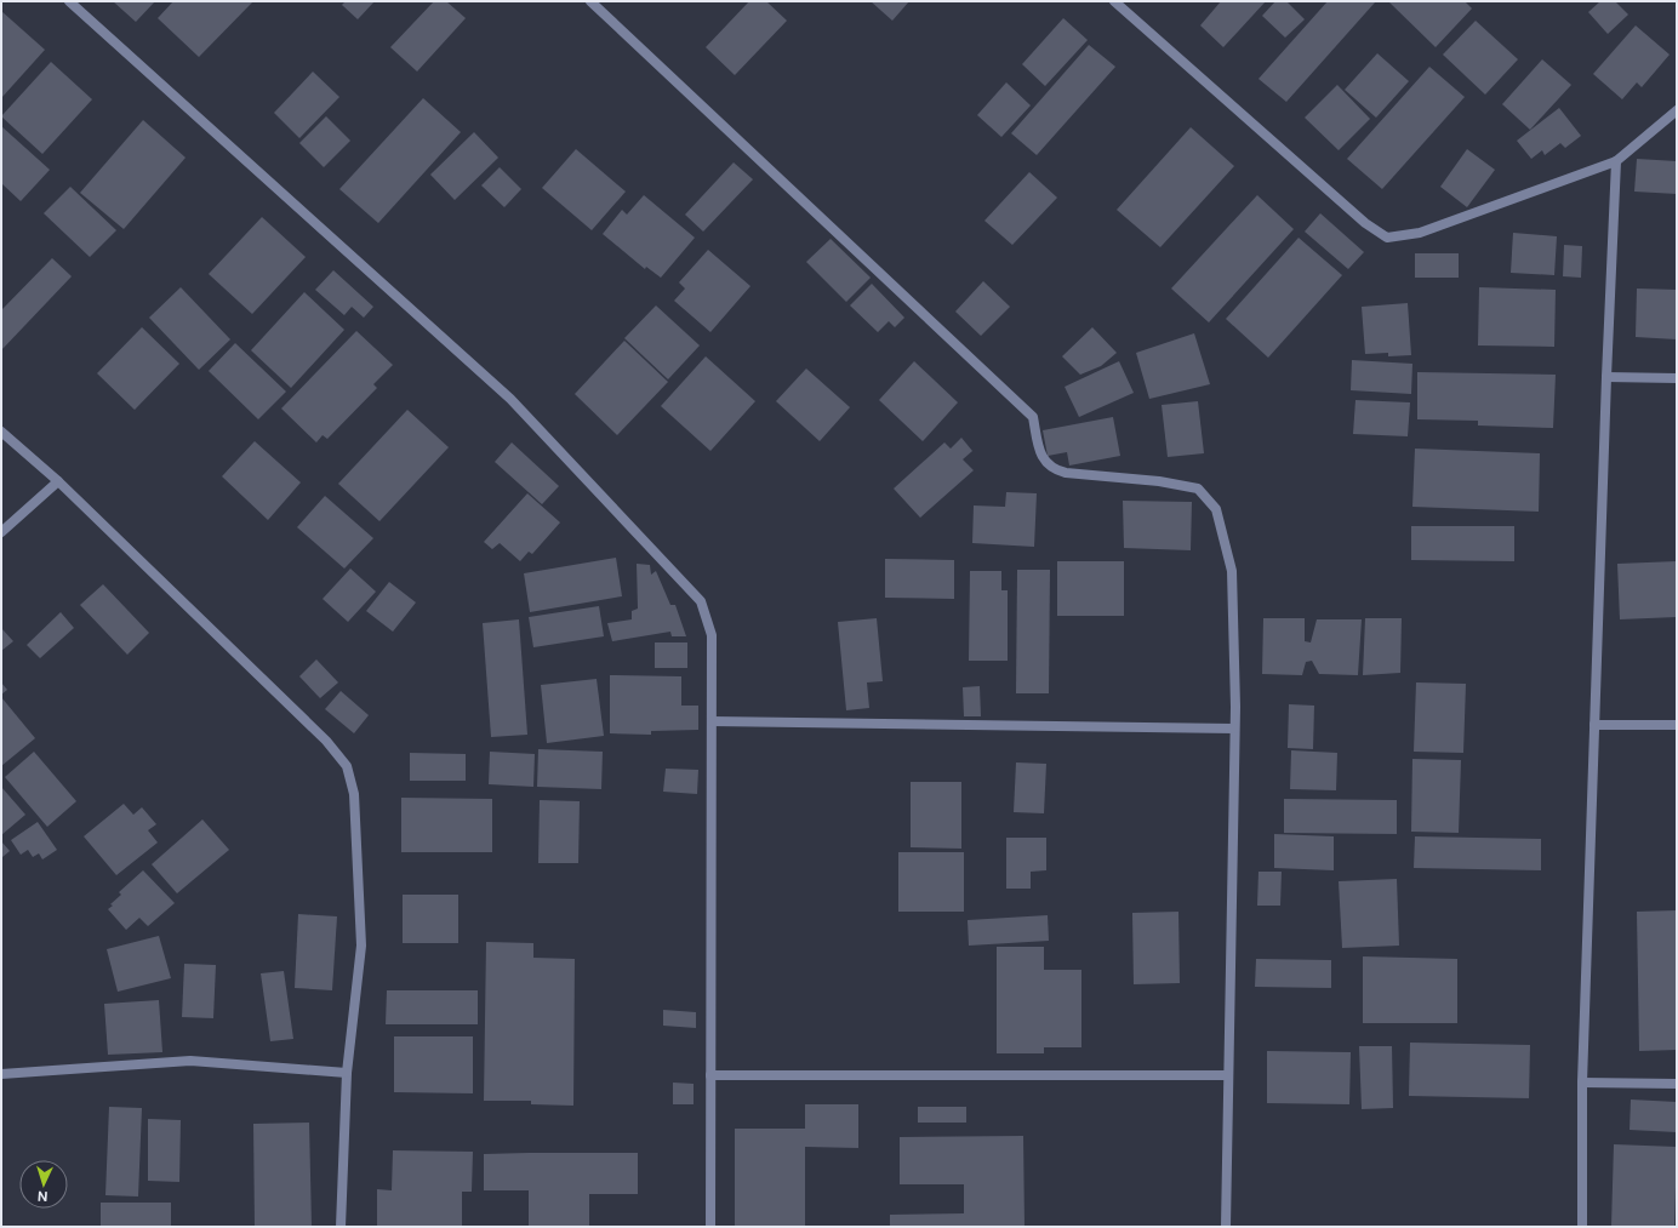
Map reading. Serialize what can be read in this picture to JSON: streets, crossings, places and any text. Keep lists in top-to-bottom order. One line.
{"north":"bottom"}
